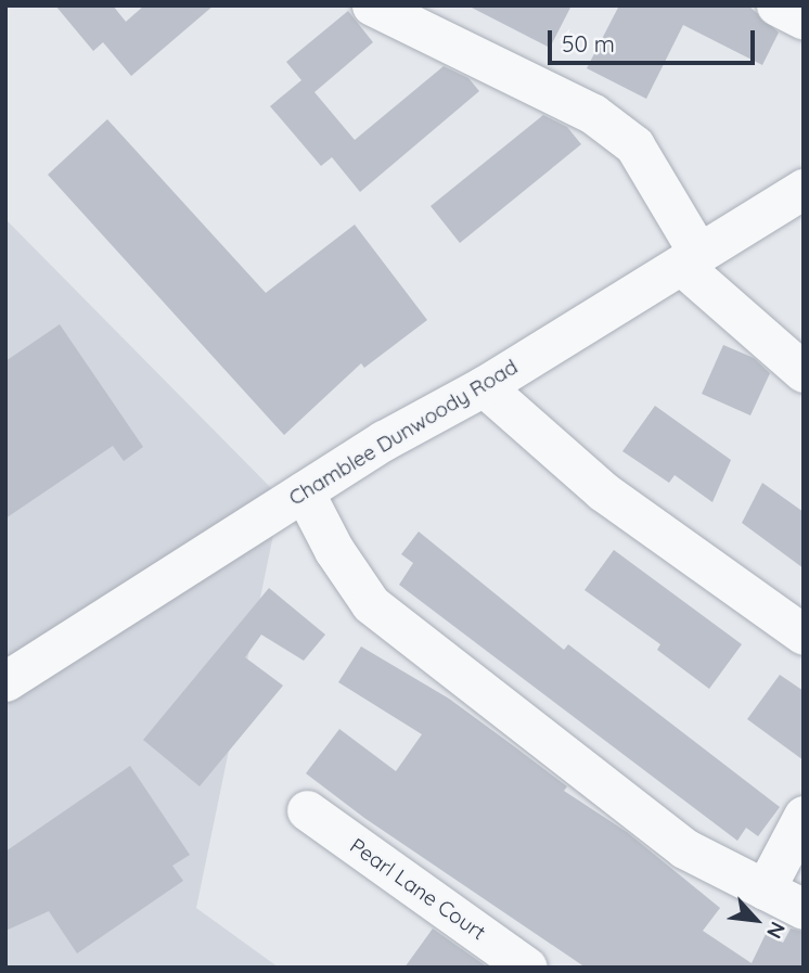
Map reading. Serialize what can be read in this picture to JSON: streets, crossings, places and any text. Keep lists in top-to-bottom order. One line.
{"streets":{"street":["Chamblee Dunwoody Road","Pearl Lane Court"]},"scale_bar":"50 m","north":"bottom right"}
